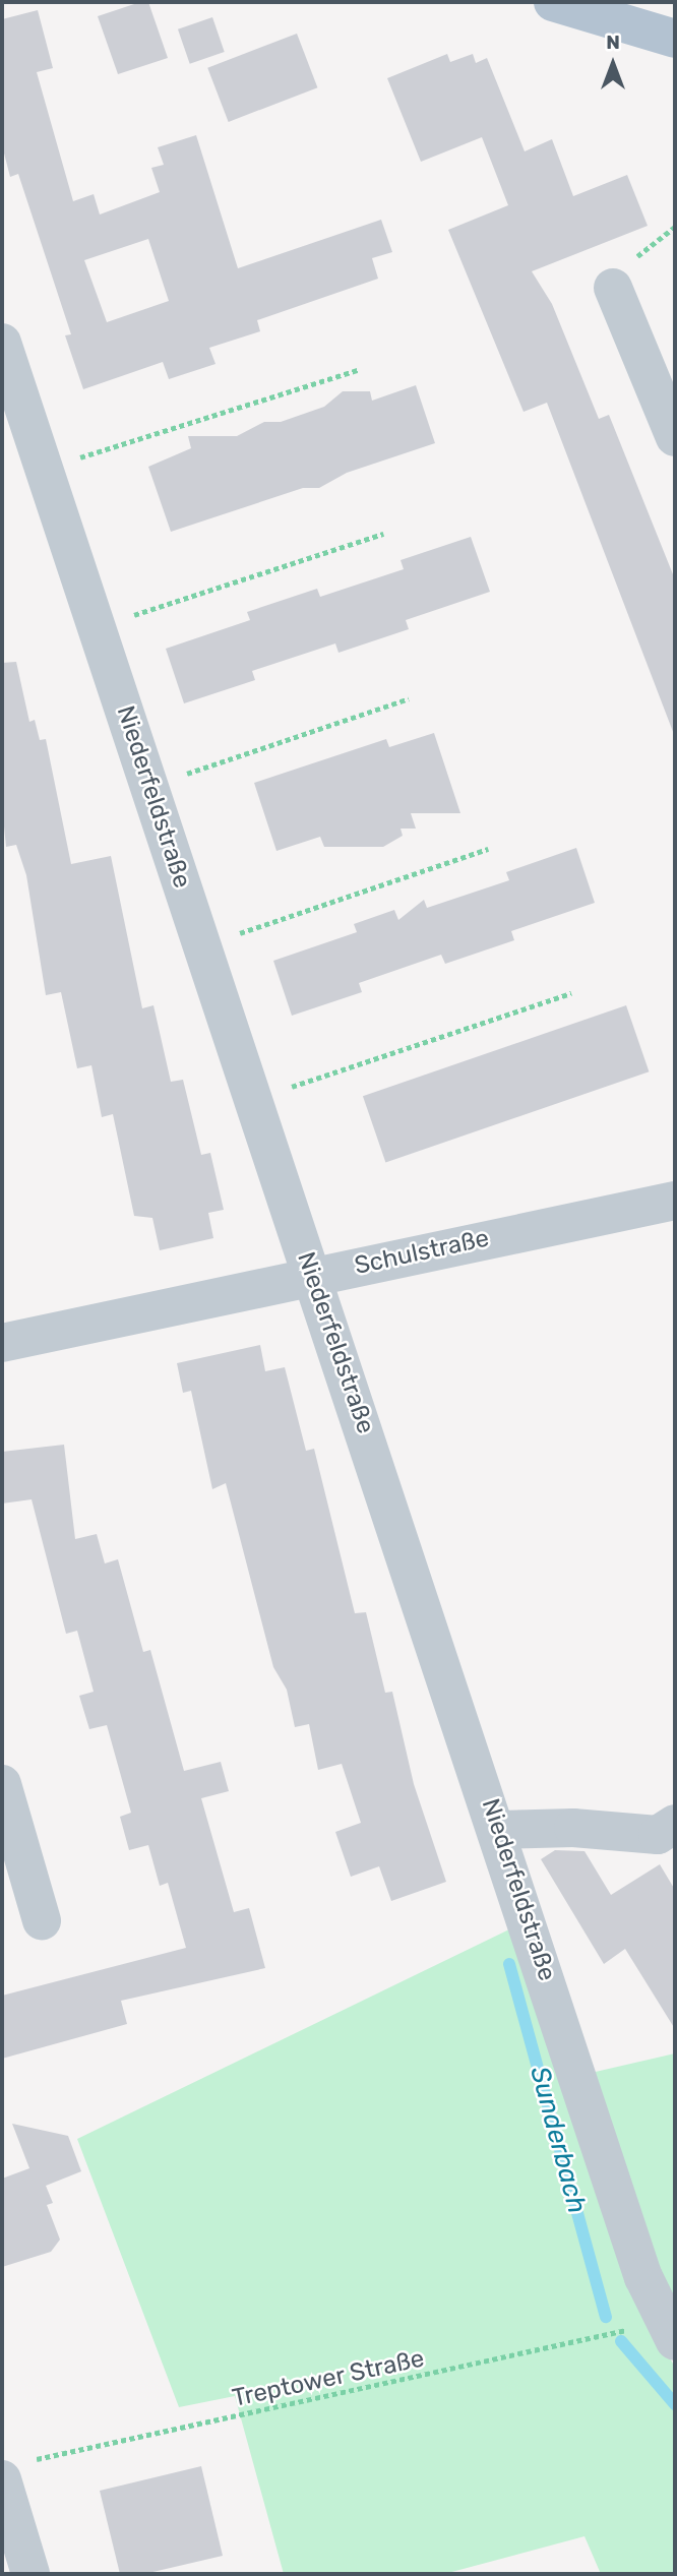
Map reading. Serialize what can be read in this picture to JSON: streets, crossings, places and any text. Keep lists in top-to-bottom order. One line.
{"streets":{"street":["Niederfeldstraße","Schulstraße"],"path":["Treptower Straße"]},"crossings":[["Niederfeldstraße","Schulstraße"],["Niederfeldstraße","Treptower Straße"]],"water":["Sunderbach"],"north":"top"}
